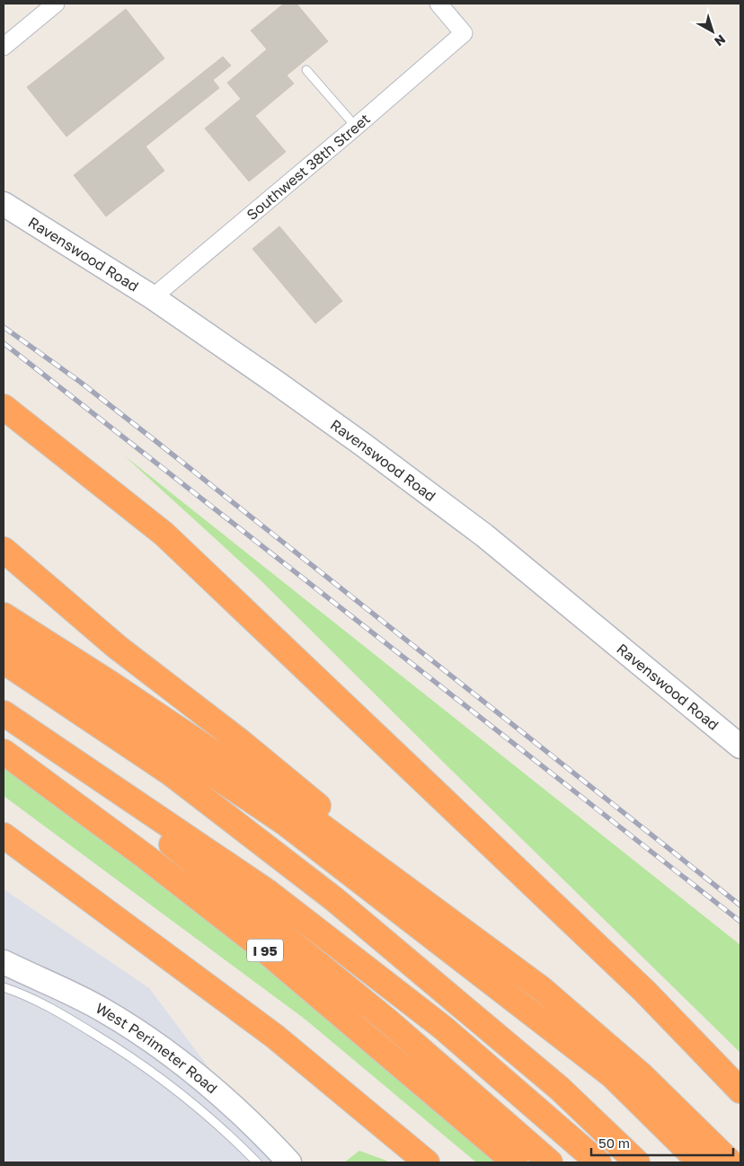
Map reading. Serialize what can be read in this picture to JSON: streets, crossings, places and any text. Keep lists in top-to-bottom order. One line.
{"streets":{"highway":["I 95"],"street":["Southwest 38th Street","Ravenswood Road","West Perimeter Road"]},"crossings":[["Southwest 38th Street","Ravenswood Road"]],"scale_bar":"50 m","north":"bottom right"}
